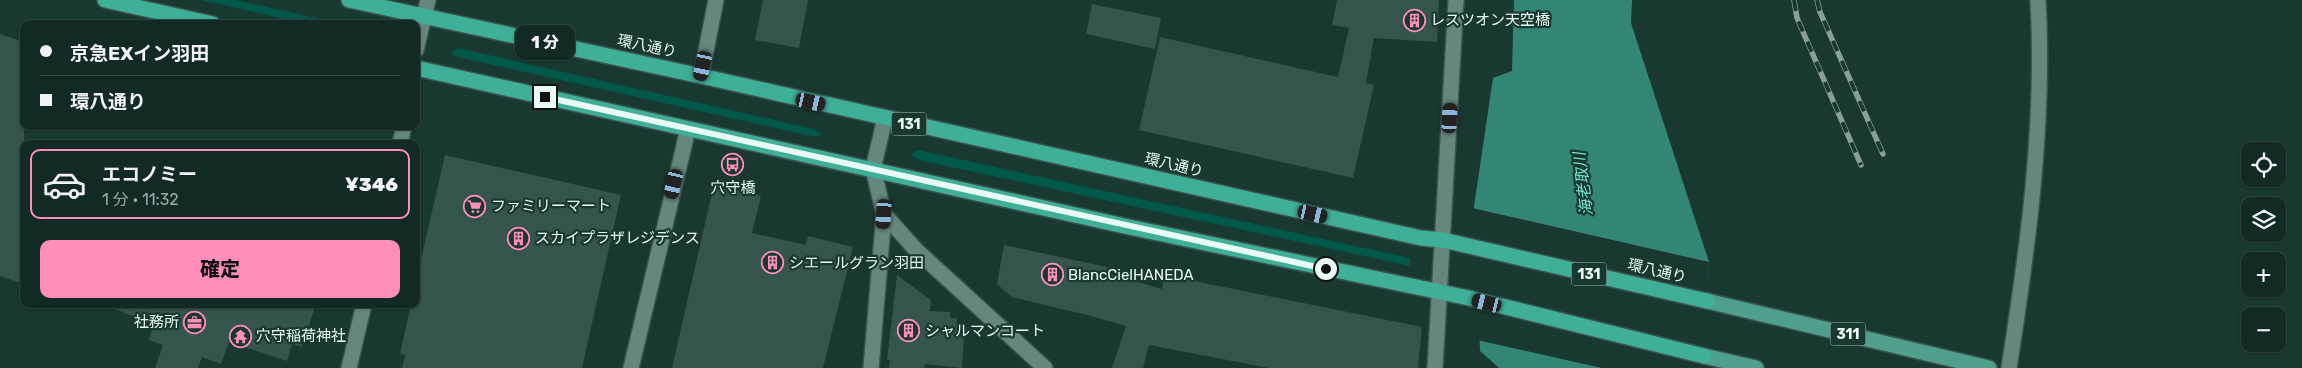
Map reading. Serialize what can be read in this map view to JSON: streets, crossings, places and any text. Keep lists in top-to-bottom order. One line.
{"streets":{"highway":["環八通り","131"],"main road":["311"]},"water":["海老取川"],"places":{"building":["レスツオン天空橋","スカイプラザレジデンス","シエールグラン羽田","BlancCielHANEDA","シャルマンコート"],"bus stop":["穴守橋"],"supermarket":["ファミリーマート"],"office":["社務所"],"temple":["穴守稲荷神社"]},"page":{"banner":["京急EXイン羽田","環八通り"],"bubble":"1 分","map_buttons":["+","−"],"list":[{"name":"エコノミー","note":"1 分 · 11:32","value":"¥346"}],"buttons":"確定"}}
